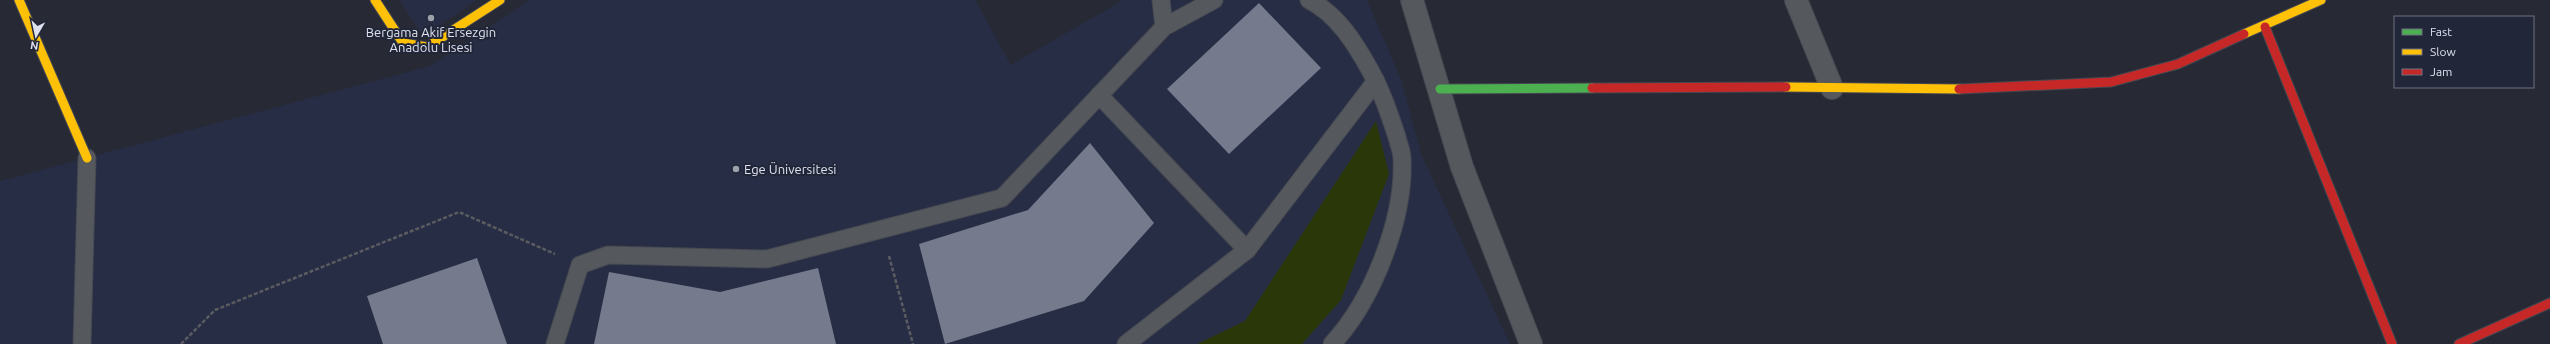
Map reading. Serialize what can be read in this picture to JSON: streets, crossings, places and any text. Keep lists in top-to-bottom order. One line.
{"places":["Bergama Akif Ersezgin Anadolu Lisesi","Ege Üniversitesi"],"legend":["Fast","Slow","Jam"],"north":"bottom"}
